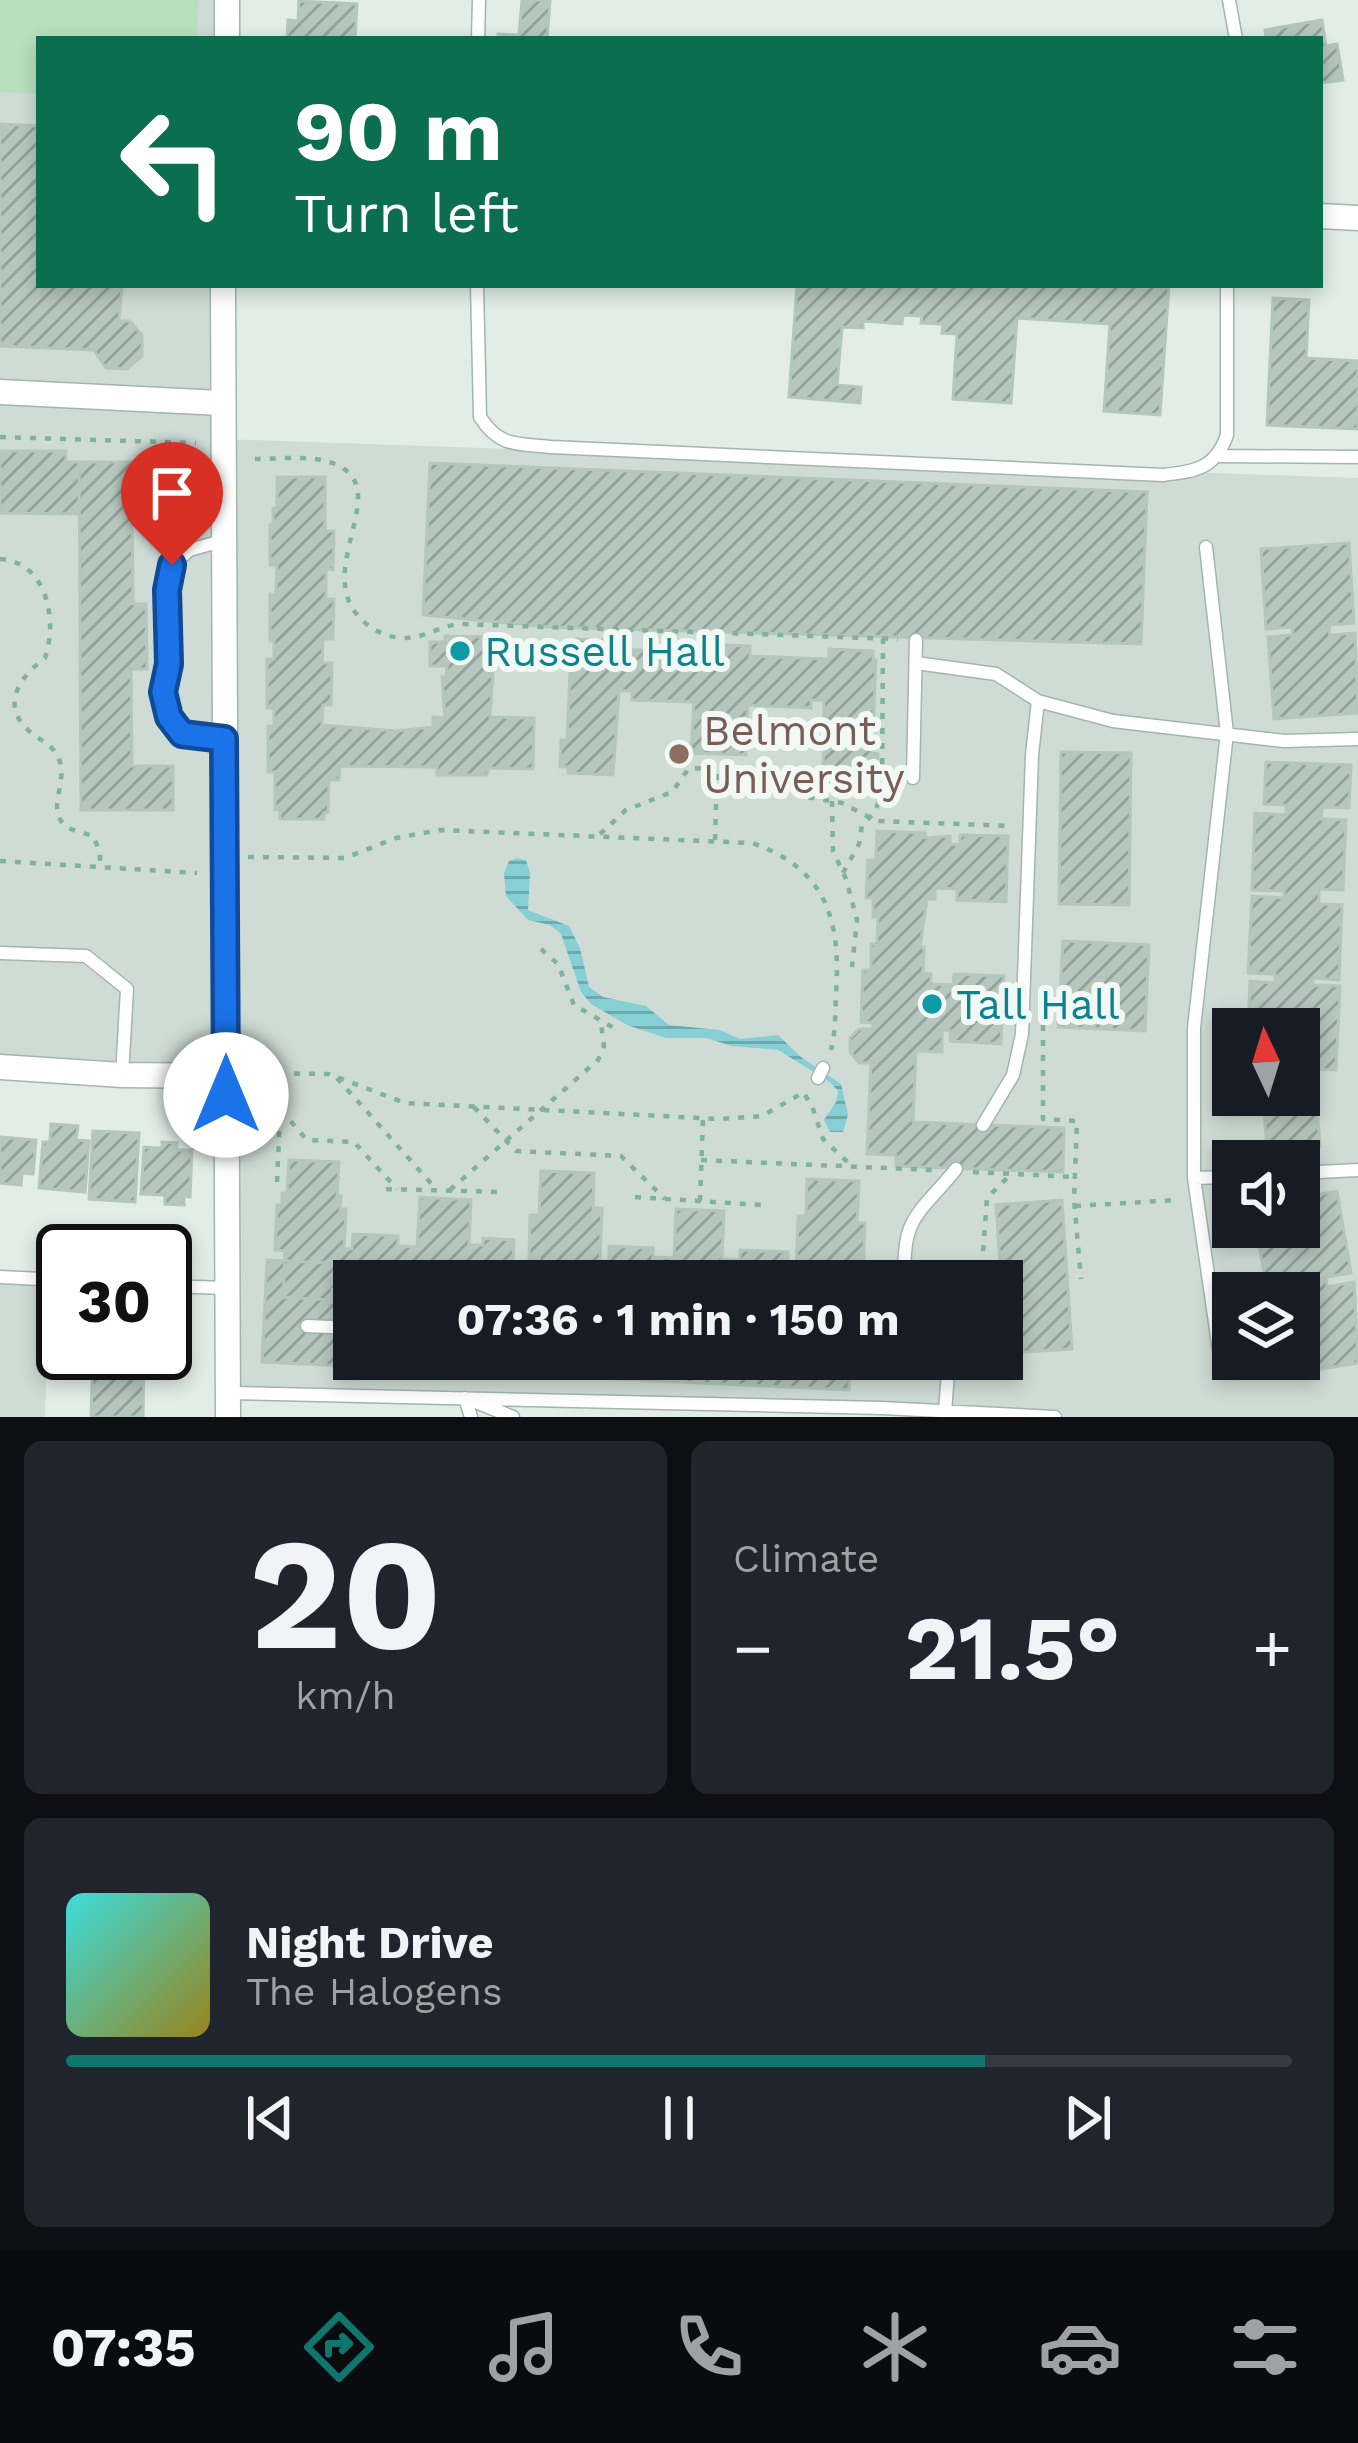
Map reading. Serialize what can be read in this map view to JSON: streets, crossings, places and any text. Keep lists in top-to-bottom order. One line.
{"places":["Russell Hall","Belmont University","Tall Hall"],"north":"top","page":{"turn":["90 m","Turn left"],"limit":"30","trip":"07:36 · 1 min · 150 m","tile":[["20","km/h"],"Climate"],"heat":["−","21.5°","+"],"song":["Night Drive","The Halogens"],"tabs":"07:35"}}
